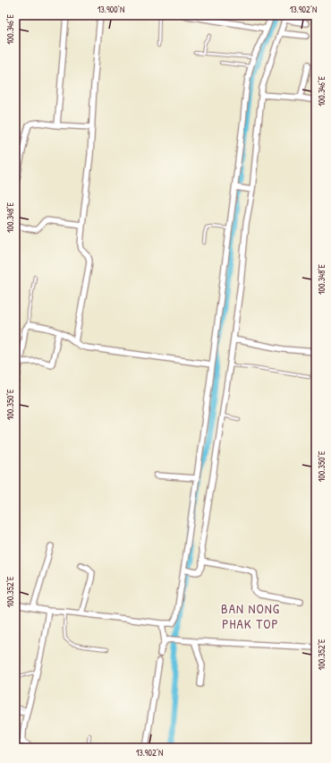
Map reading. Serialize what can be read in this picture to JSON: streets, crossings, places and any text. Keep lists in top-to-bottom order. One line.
{"districts":["BAN NONG PHAK TOP"],"coordinates":["13.900°N","13.902°N","100.346°E","100.348°E","100.350°E","100.352°E"]}
